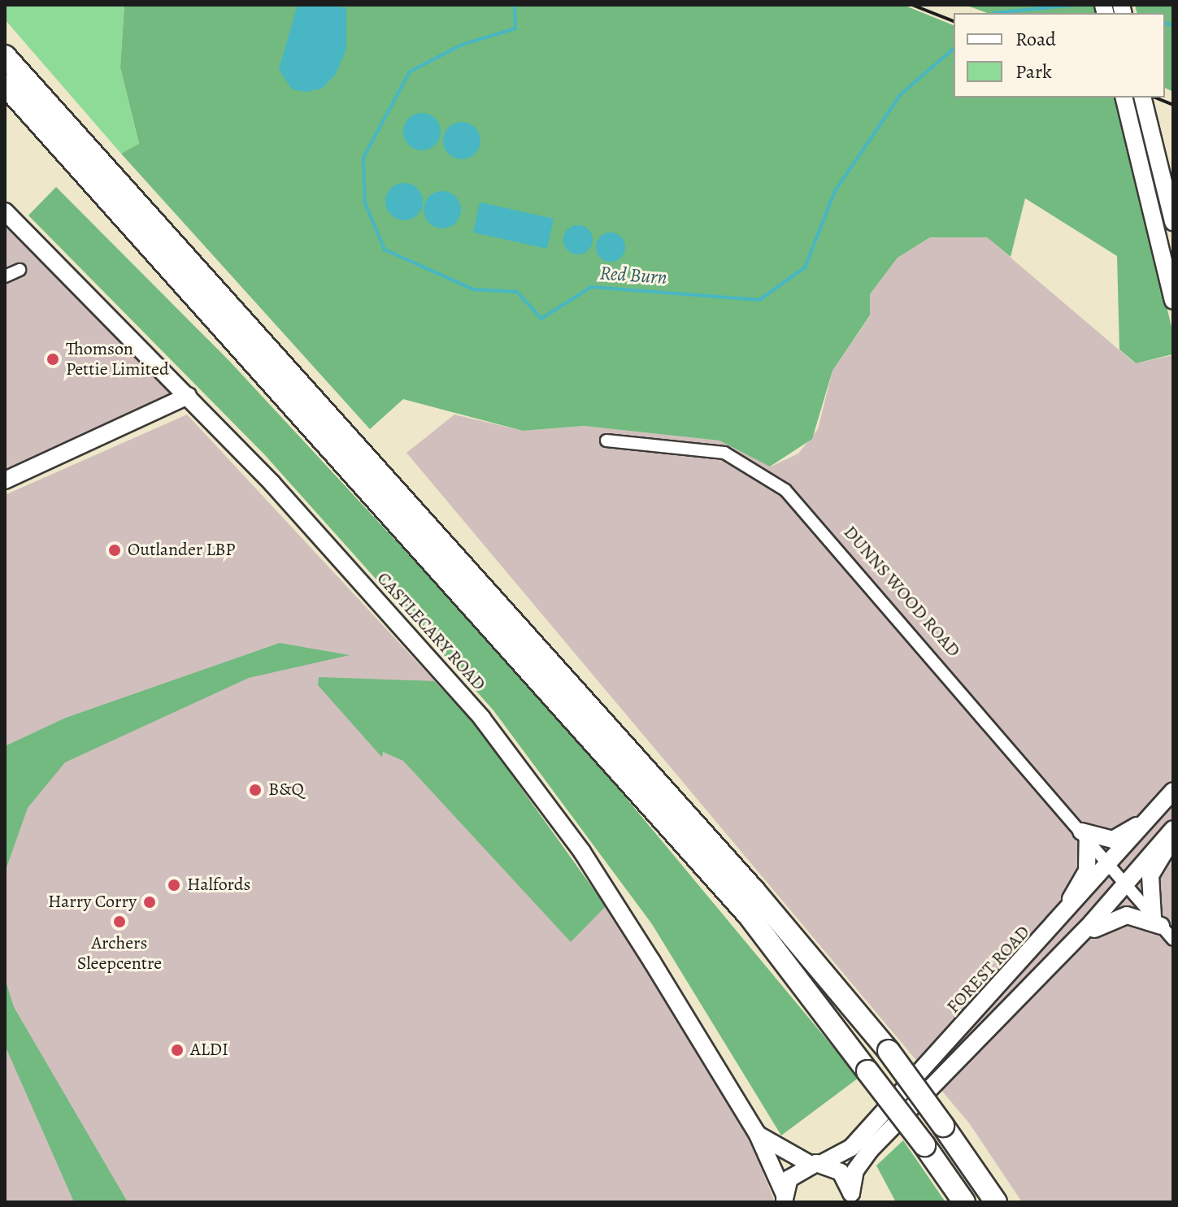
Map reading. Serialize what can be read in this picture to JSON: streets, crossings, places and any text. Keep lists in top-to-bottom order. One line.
{"streets":{"street":["DUNNS WOOD ROAD","CASTLECARY ROAD","FOREST ROAD"]},"crossings":[["DUNNS WOOD ROAD","FOREST ROAD"],["CASTLECARY ROAD","FOREST ROAD"]],"water":["Red Burn"],"places":["Thomson Pettie Limited","Outlander LBP","B&Q","Halfords","Harry Corry","Archers Sleepcentre","ALDI"],"legend":["Road","Park"]}
